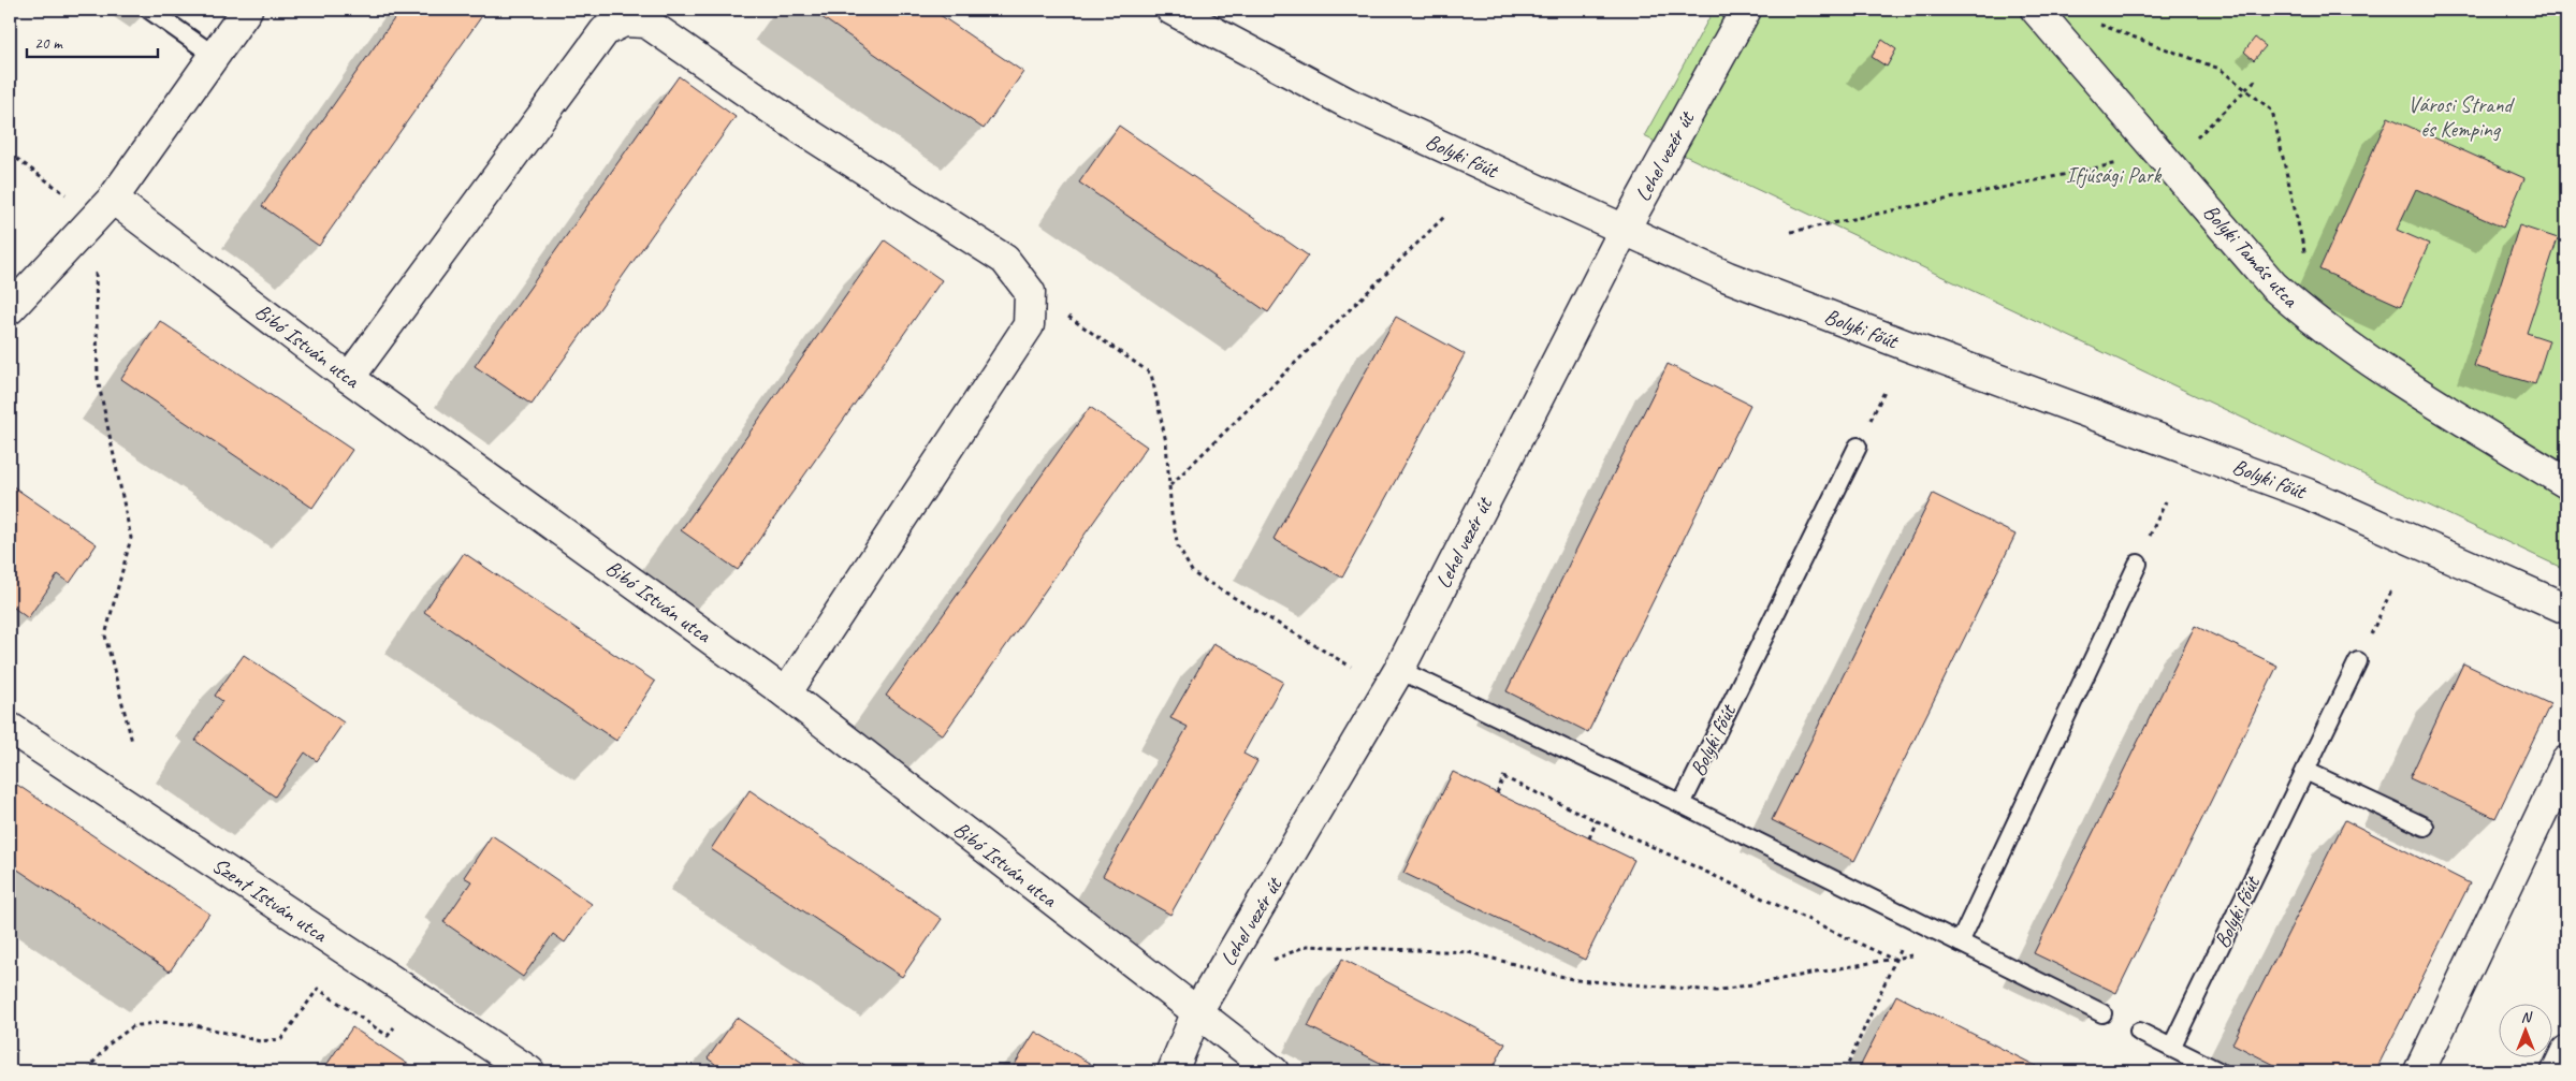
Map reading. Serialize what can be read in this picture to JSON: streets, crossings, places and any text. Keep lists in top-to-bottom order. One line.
{"streets":{"street":["Bolyki főút","Lehel vezér út","Bolyki Tamás utca","Bibó István utca","Szent István utca"]},"crossings":[["Bolyki főút","Lehel vezér út"],["Lehel vezér út","Bibó István utca"]],"parks":["Városi Strand és Kemping","Ifjúsági Park"],"scale_bar":"20 m","north":"top"}
